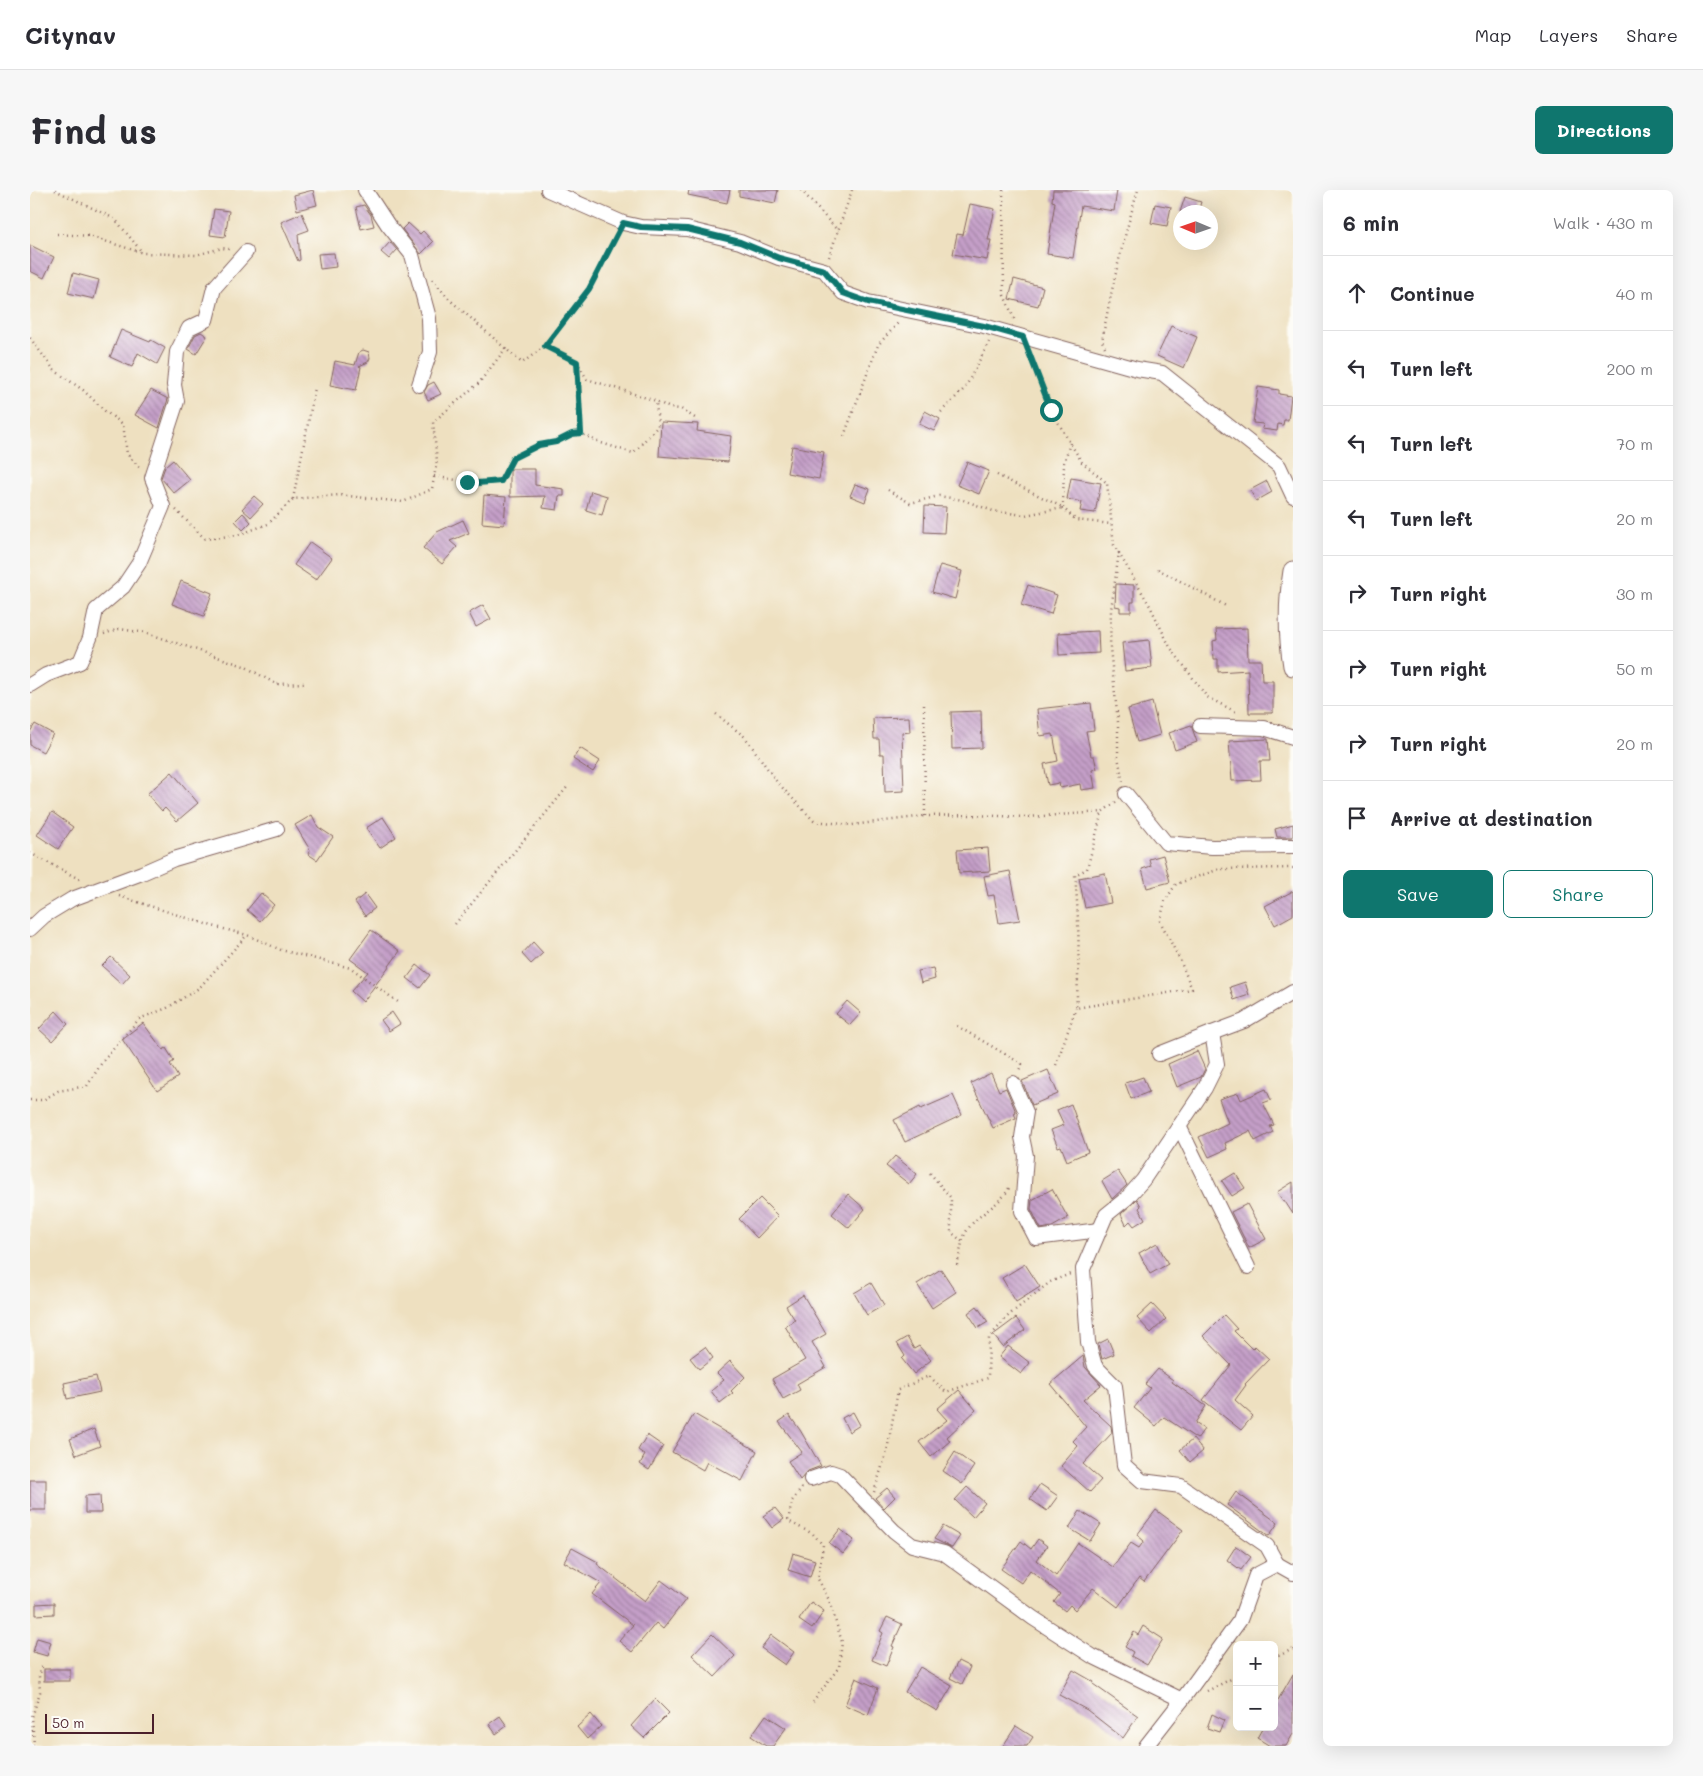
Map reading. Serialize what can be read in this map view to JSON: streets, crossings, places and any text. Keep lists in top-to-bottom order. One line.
{"scale_bar":"50 m","north":"left","page":{"header":"Citynav","nav":["Map","Layers","Share"],"buttons":["Directions",["Save","Share"]],"title":"Find us","heading":["6 min","Walk · 430 m"],"list":[["Continue","40 m"],["Turn left","200 m"],["Turn left","70 m"],["Turn left","20 m"],["Turn right","30 m"],["Turn right","50 m"],["Turn right","20 m"],"Arrive at destination"],"map_buttons":["+","−"],"scale":"50 m"}}
